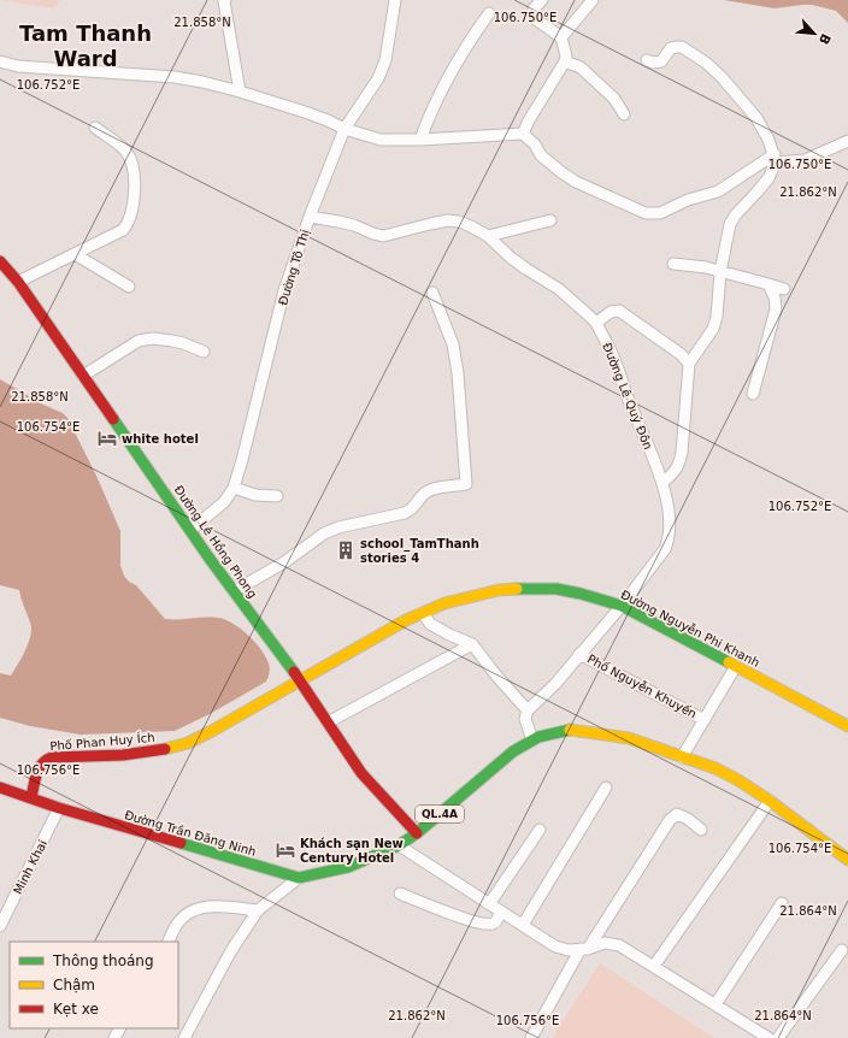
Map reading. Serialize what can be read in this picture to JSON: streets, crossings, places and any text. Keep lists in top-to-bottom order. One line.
{"streets":{"street":["Đường Tô Thị","Đường Lê Quý Đôn","Đường Lê Hồng Phong","Đường Nguyễn Phi Khanh","Phố Nguyễn Khuyến","Phố Phan Huy Ích","QL.4A","Đường Trần Đăng Ninh","Minh Khai"]},"crossings":[["Đường Tô Thị","Đường Lê Quý Đôn"],["Đường Tô Thị","Đường Lê Hồng Phong"],["Đường Lê Quý Đôn","Đường Nguyễn Phi Khanh"],["Đường Lê Quý Đôn","Phố Nguyễn Khuyến"],["Đường Lê Hồng Phong","Đường Nguyễn Phi Khanh"],["Đường Lê Hồng Phong","Phố Phan Huy Ích"],["Đường Lê Hồng Phong","Đường Trần Đăng Ninh"],["Đường Nguyễn Phi Khanh","Phố Phan Huy Ích"],["Phố Phan Huy Ích","Đường Trần Đăng Ninh"],["Đường Trần Đăng Ninh","Minh Khai"]],"districts":["Tam Thanh Ward"],"places":{"hotel":["white hotel","Khách sạn New Century Hotel"],"building":["school_TamThanh stories 4"]},"legend":["Thông thoáng","Chậm","Kẹt xe"],"north":"bottom right","coordinates":["106.750°E","21.858°N","106.752°E","21.862°N","106.754°E","106.756°E","21.864°N"]}
